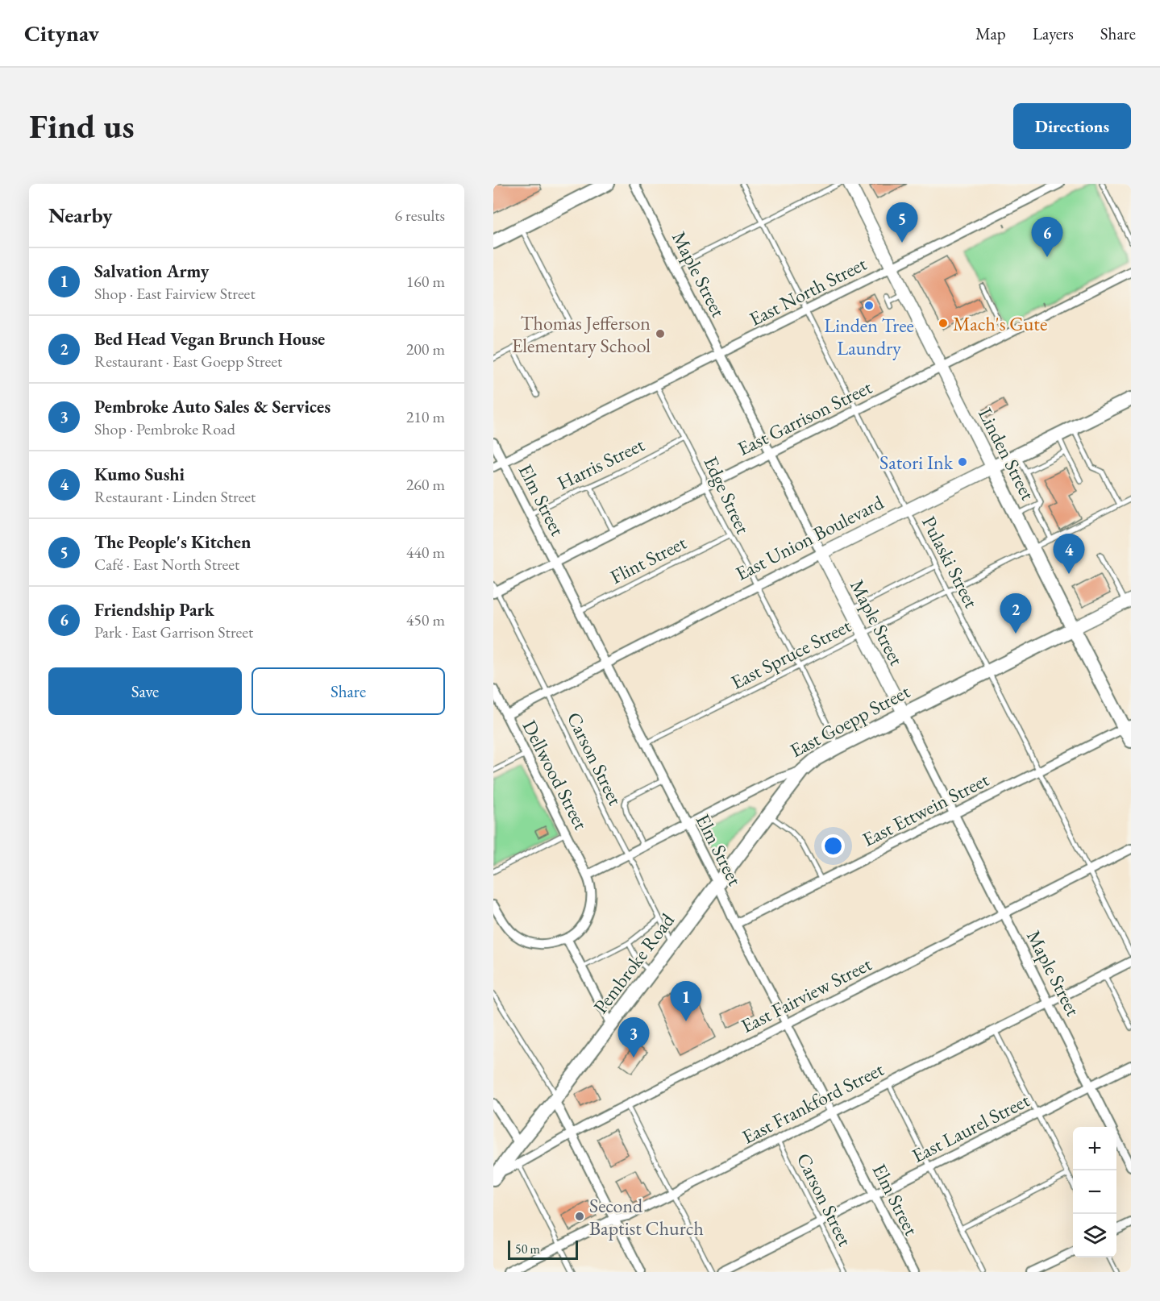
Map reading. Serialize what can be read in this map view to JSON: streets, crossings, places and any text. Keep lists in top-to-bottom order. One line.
{"streets":{"main road":["Linden Street","East Union Boulevard","East Goepp Street","Pembroke Road"],"street":["Maple Street","East North Street","East Garrison Street","Elm Street","Dellwood Street","East Ettwein Street","East Fairview Street","East Frankford Street","East Laurel Street"],"lane":["Harris Street","Edge Street","Flint Street","Pulaski Street","East Spruce Street","Carson Street"]},"crossings":[["Maple Street","East North Street"],["Maple Street","East Garrison Street"],["Maple Street","East Union Boulevard"],["Maple Street","East Spruce Street"],["Maple Street","East Goepp Street"],["Maple Street","East Ettwein Street"],["Maple Street","East Fairview Street"],["Maple Street","East Frankford Street"],["Maple Street","East Laurel Street"],["East North Street","Linden Street"],["East North Street","Edge Street"],["East North Street","Elm Street"],["East North Street","Pulaski Street"],["East Garrison Street","Linden Street"],["East Garrison Street","Edge Street"],["East Garrison Street","Elm Street"],["East Garrison Street","Pulaski Street"],["East Garrison Street","Carson Street"],["Linden Street","East Union Boulevard"],["Linden Street","East Spruce Street"],["Linden Street","East Goepp Street"],["Linden Street","East Ettwein Street"],["Harris Street","Edge Street"],["Harris Street","Elm Street"],["Edge Street","East Union Boulevard"],["Edge Street","Flint Street"],["Edge Street","East Spruce Street"],["Edge Street","East Goepp Street"],["Elm Street","East Union Boulevard"],["Elm Street","Flint Street"],["Elm Street","East Spruce Street"],["Elm Street","East Goepp Street"],["Elm Street","East Ettwein Street"],["Elm Street","Pembroke Road"],["Elm Street","East Fairview Street"],["Elm Street","East Frankford Street"],["Elm Street","East Laurel Street"],["East Union Boulevard","Pulaski Street"],["East Union Boulevard","Carson Street"],["East Union Boulevard","Dellwood Street"],["Pulaski Street","East Spruce Street"],["Pulaski Street","East Goepp Street"],["Pulaski Street","East Ettwein Street"],["Pulaski Street","East Fairview Street"],["East Goepp Street","Carson Street"],["East Goepp Street","Dellwood Street"],["East Goepp Street","Pembroke Road"],["Carson Street","Pembroke Road"],["Carson Street","East Frankford Street"],["Carson Street","East Laurel Street"],["Pembroke Road","East Fairview Street"]],"places":["Linden Tree Laundry","Mach's Gute","Thomas Jefferson Elementary School","Satori Ink","Second Baptist Church"],"scale_bar":"50 m","page":{"header":"Citynav","nav":["Map","Layers","Share"],"buttons":["Directions",["Save","Share"]],"title":"Find us","heading":["Nearby","6 results"],"pins":["5","6","4","2","1","3"],"list":[{"mark":"1","name":"Salvation Army","note":"Shop · East Fairview Street","value":"160 m"},{"mark":"2","name":"Bed Head Vegan Brunch House","note":"Restaurant · East Goepp Street","value":"200 m"},{"mark":"3","name":"Pembroke Auto Sales & Services","note":"Shop · Pembroke Road","value":"210 m"},{"mark":"4","name":"Kumo Sushi","note":"Restaurant · Linden Street","value":"260 m"},{"mark":"5","name":"The People's Kitchen","note":"Café · East North Street","value":"440 m"},{"mark":"6","name":"Friendship Park","note":"Park · East Garrison Street","value":"450 m"}],"map_buttons":["+","−"],"scale":"50 m"}}
